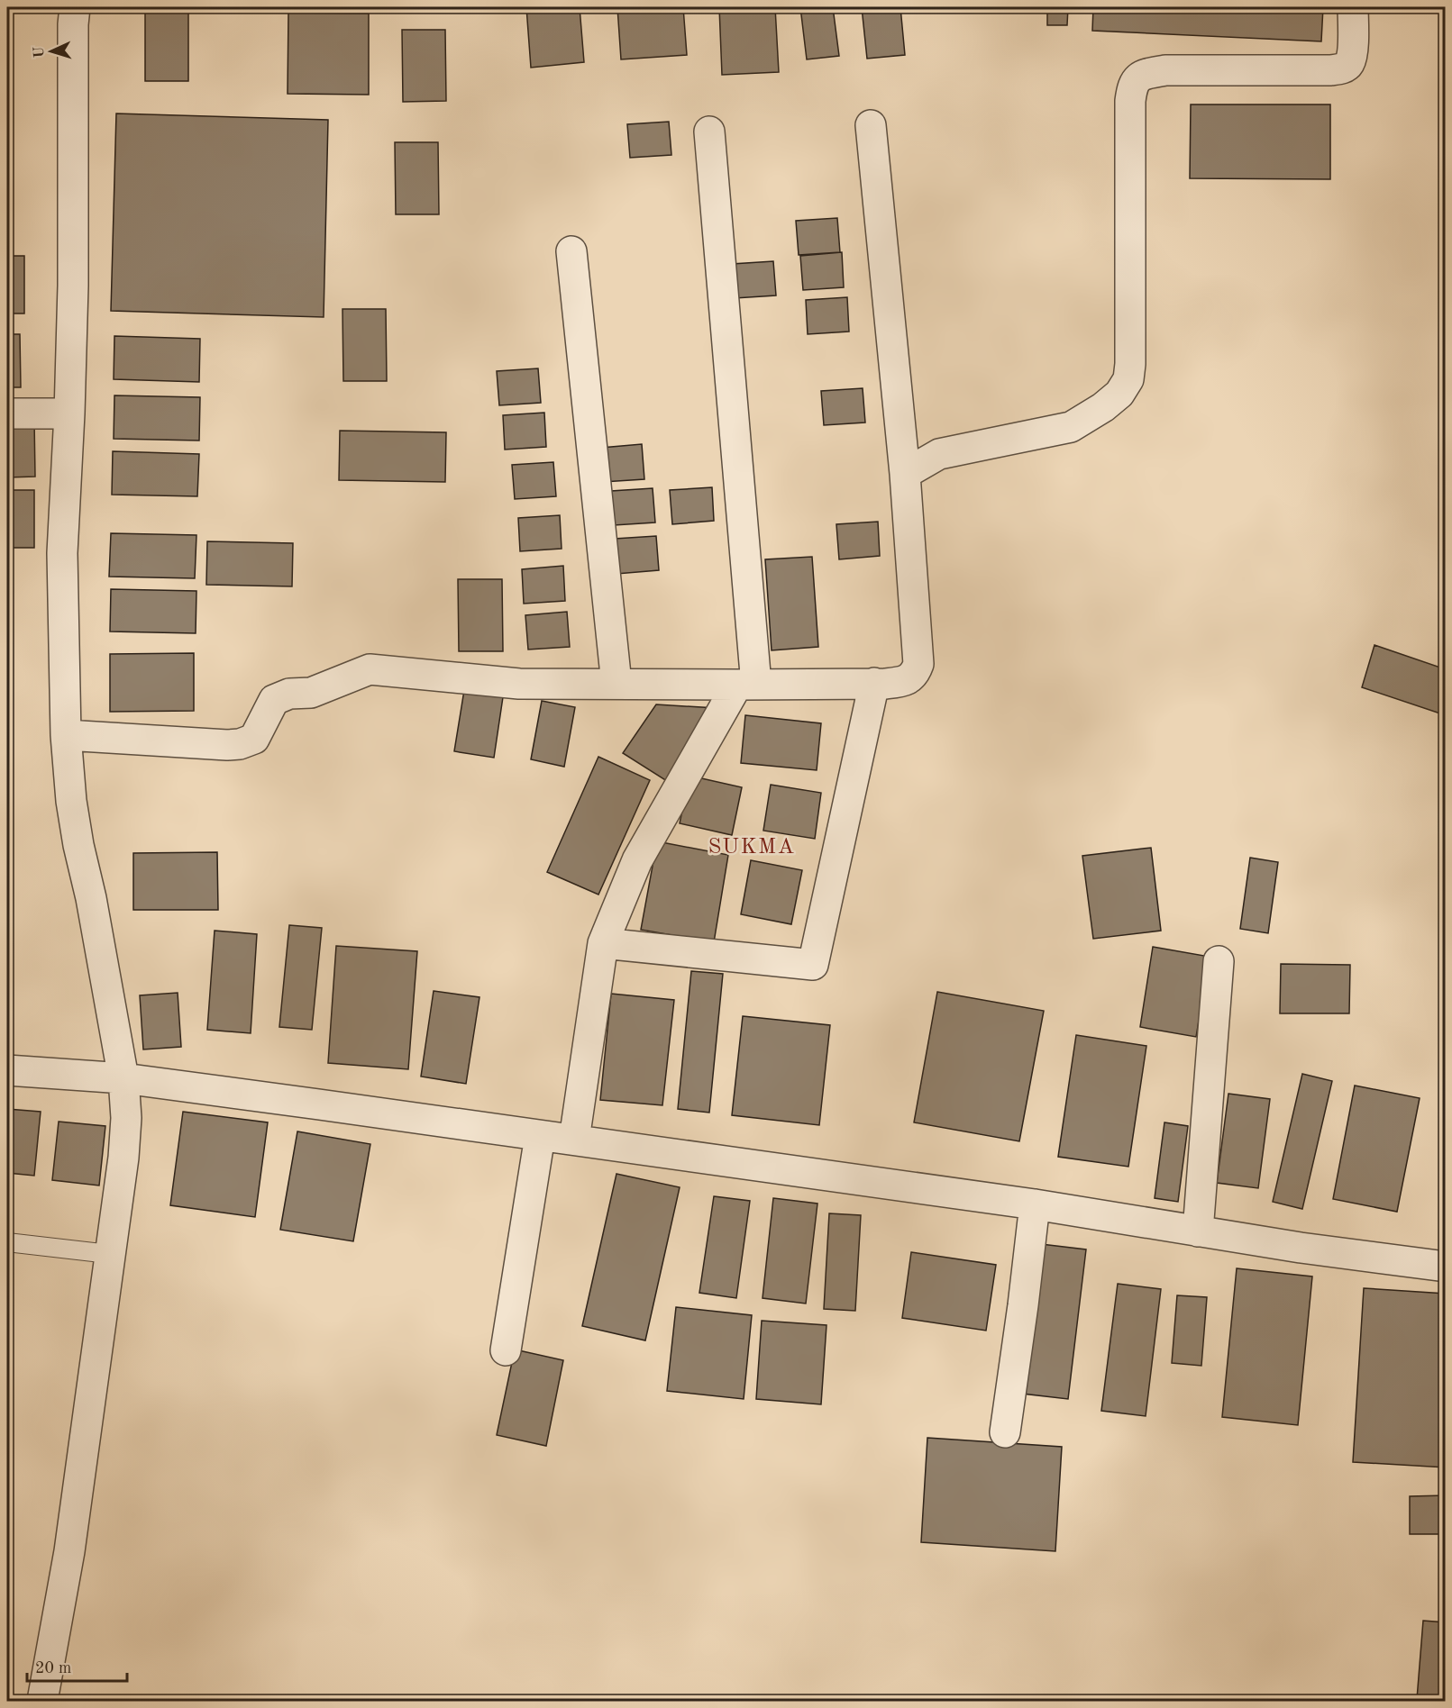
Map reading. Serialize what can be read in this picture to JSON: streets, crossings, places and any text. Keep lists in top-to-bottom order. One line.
{"districts":["SUKMA"],"scale_bar":"20 m","north":"left"}
